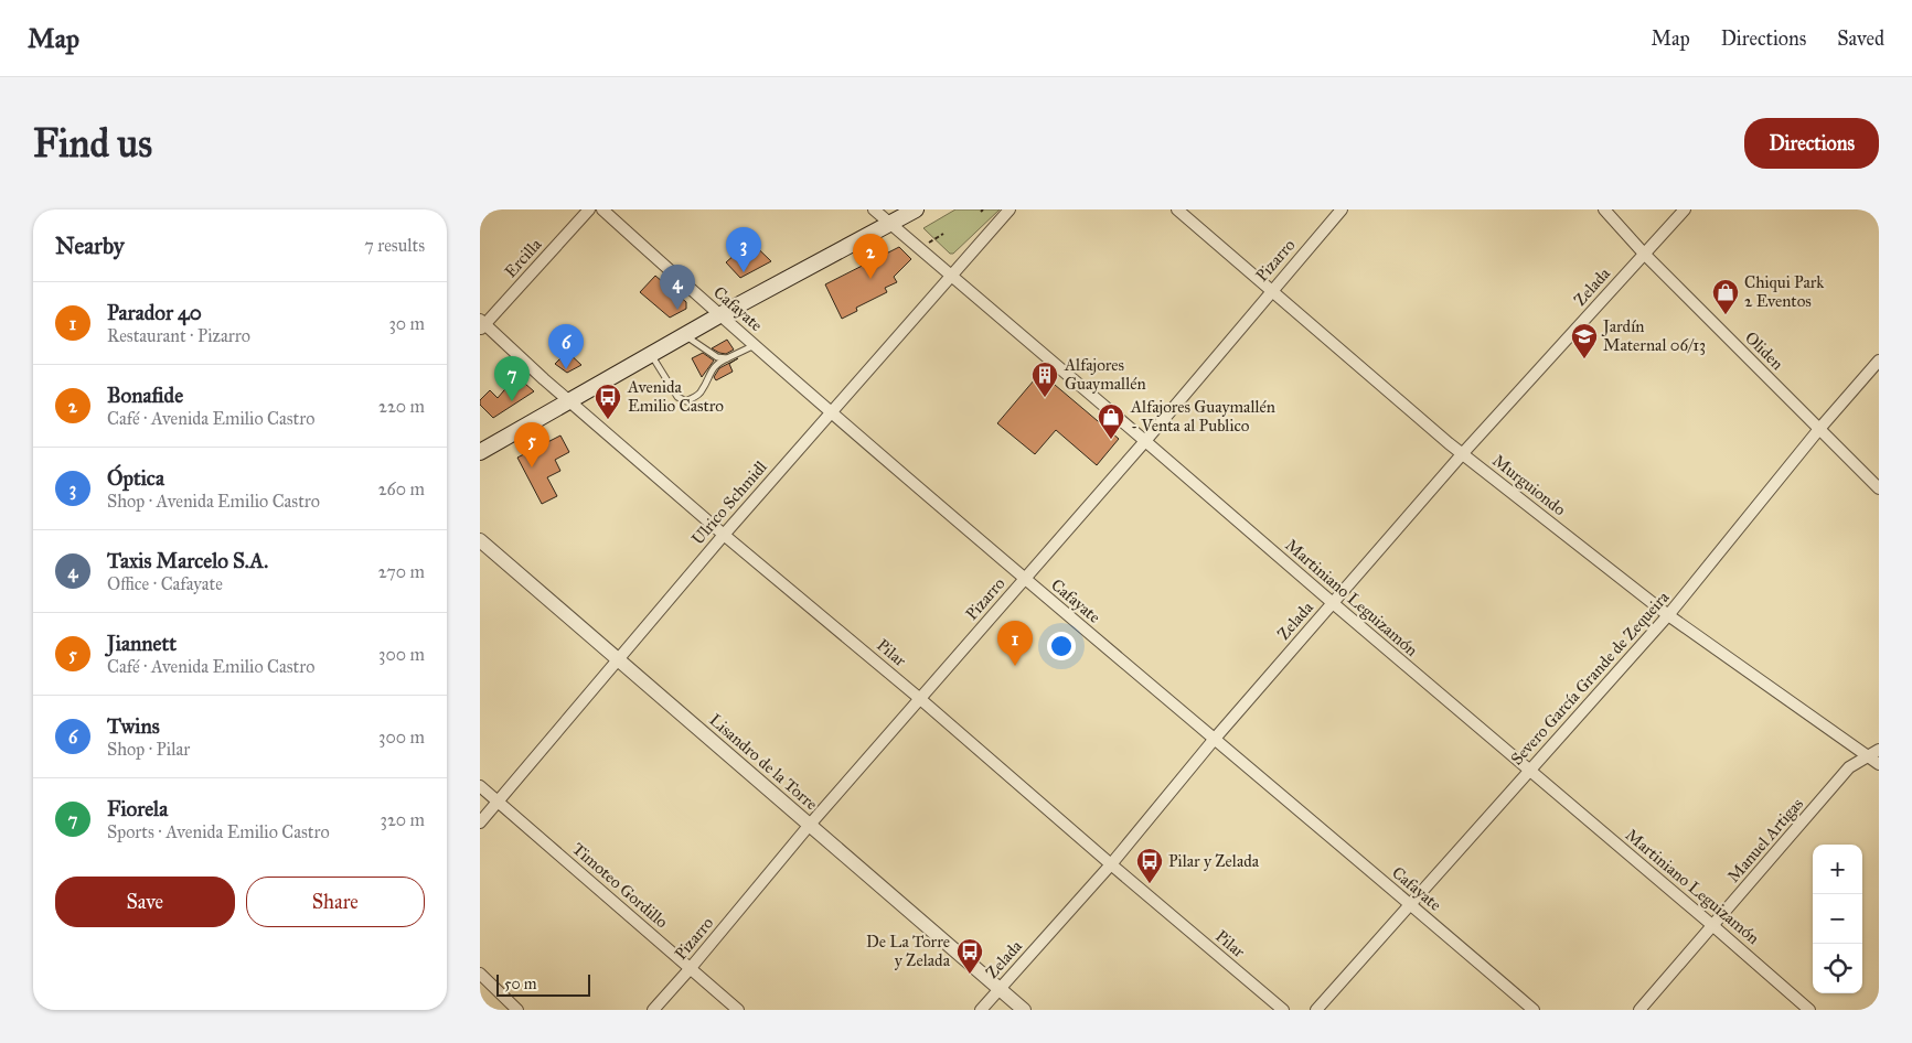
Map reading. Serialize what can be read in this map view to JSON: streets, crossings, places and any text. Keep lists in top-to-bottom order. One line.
{"streets":{"street":["Ercilla","Pizarro","Zelada","Cafayate","Oliden","Murguiondo","Ulrico Schmidl","Martiniano Leguizamón","Pilar","Severo García Grande de Zequeira","Lisandro de la Torre","Manuel Artigas","Timoteo Gordillo"]},"crossings":[["Ercilla","Pilar"],["Pizarro","Cafayate"],["Pizarro","Murguiondo"],["Pizarro","Martiniano Leguizamón"],["Pizarro","Pilar"],["Pizarro","Lisandro de la Torre"],["Pizarro","Timoteo Gordillo"],["Zelada","Cafayate"],["Zelada","Oliden"],["Zelada","Murguiondo"],["Zelada","Martiniano Leguizamón"],["Zelada","Pilar"],["Zelada","Lisandro de la Torre"],["Cafayate","Ulrico Schmidl"],["Cafayate","Severo García Grande de Zequeira"],["Oliden","Severo García Grande de Zequeira"],["Murguiondo","Severo García Grande de Zequeira"],["Murguiondo","Manuel Artigas"],["Ulrico Schmidl","Martiniano Leguizamón"],["Ulrico Schmidl","Pilar"],["Ulrico Schmidl","Lisandro de la Torre"],["Ulrico Schmidl","Timoteo Gordillo"],["Martiniano Leguizamón","Severo García Grande de Zequeira"],["Martiniano Leguizamón","Manuel Artigas"]],"places":{"shop":["Chiqui Park 2 Eventos","Alfajores Guaymallén - Venta al Publico"],"school or university":["Jardín Maternal 06/13"],"building":["Alfajores Guaymallén"],"bus stop":["Avenida Emilio Castro","Pilar y Zelada","De La Torre y Zelada"]},"scale_bar":"50 m","page":{"header":"Map","nav":["Map","Directions","Saved"],"buttons":["Directions",["Save","Share"]],"title":"Find us","heading":["Nearby","7 results"],"pins":["3","2","4","6","7","5","1"],"list":[{"mark":"1","name":"Parador 40","note":"Restaurant · Pizarro","value":"30 m"},{"mark":"2","name":"Bonafide","note":"Café · Avenida Emilio Castro","value":"220 m"},{"mark":"3","name":"Óptica","note":"Shop · Avenida Emilio Castro","value":"260 m"},{"mark":"4","name":"Taxis Marcelo S.A.","note":"Office · Cafayate","value":"270 m"},{"mark":"5","name":"Jiannett","note":"Café · Avenida Emilio Castro","value":"300 m"},{"mark":"6","name":"Twins","note":"Shop · Pilar","value":"300 m"},{"mark":"7","name":"Fiorela","note":"Sports · Avenida Emilio Castro","value":"320 m"}],"map_buttons":["+","−"],"scale":"50 m"}}
